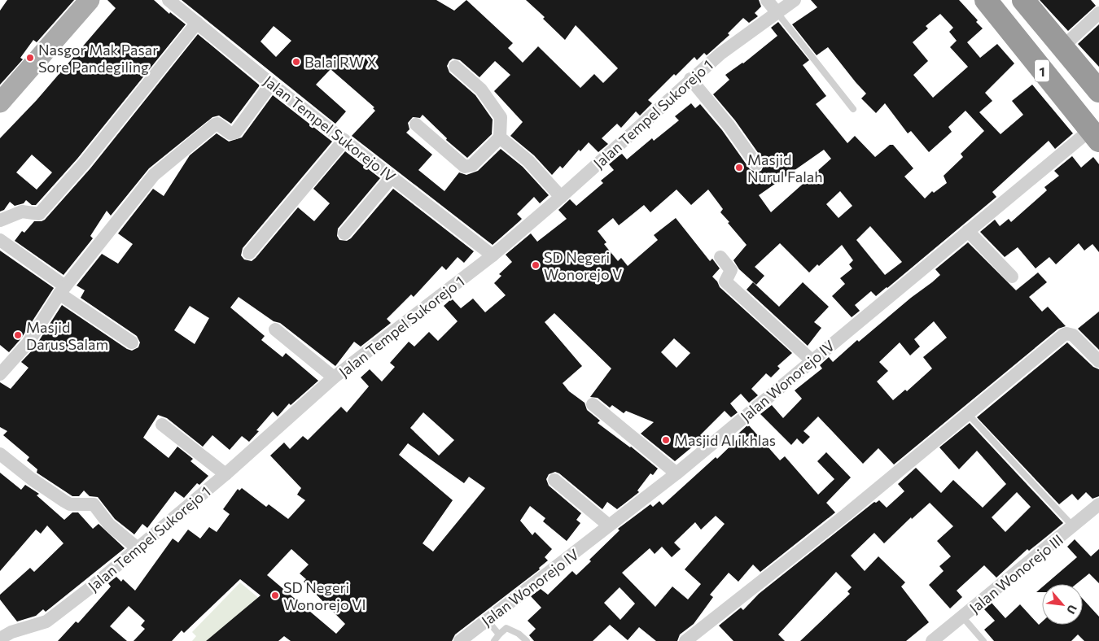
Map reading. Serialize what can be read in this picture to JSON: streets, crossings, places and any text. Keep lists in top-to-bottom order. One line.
{"streets":{"highway":["1"],"street":["Jalan Tempel Sukorejo 1","Jalan Tempel Sukorejo IV","Jalan Wonorejo IV","Jalan Wonorejo III"]},"crossings":[["1","Jalan Wonorejo IV"],["Jalan Tempel Sukorejo 1","Jalan Tempel Sukorejo IV"]],"places":["Nasgor Mak Pasar Sore Pandegiling","Balai RW X","Masjid Nurul Falah","SD Negeri Wonorejo V","Masjid Darus Salam","Masjid Al ikhlas","SD Negeri Wonorejo VI"],"north":"bottom right"}
